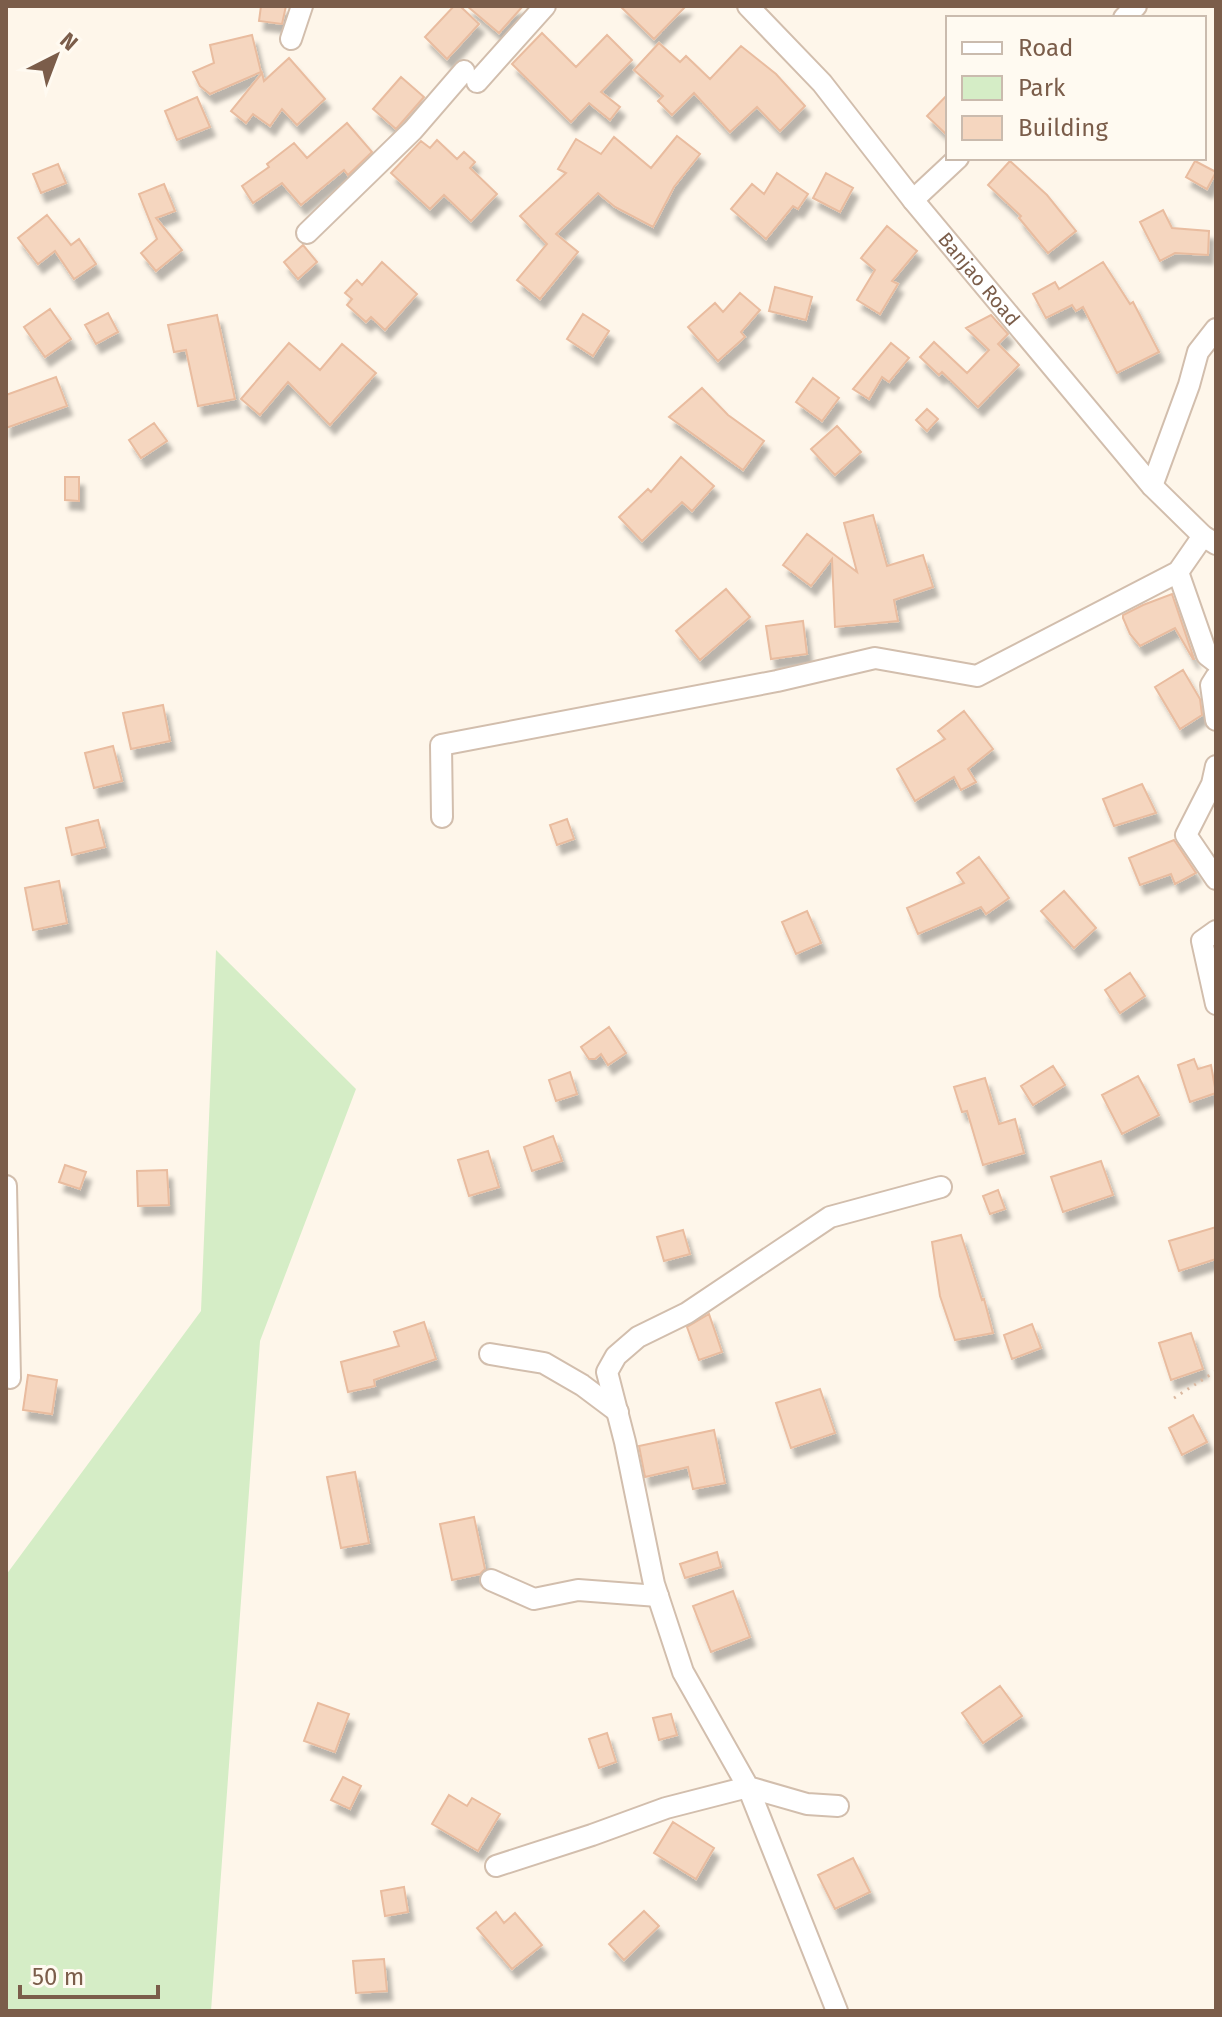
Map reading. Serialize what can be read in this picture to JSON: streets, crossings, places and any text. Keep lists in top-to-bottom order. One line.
{"streets":{"street":["Banjao Road"]},"legend":["Road","Park","Building"],"scale_bar":"50 m","north":"top right"}
